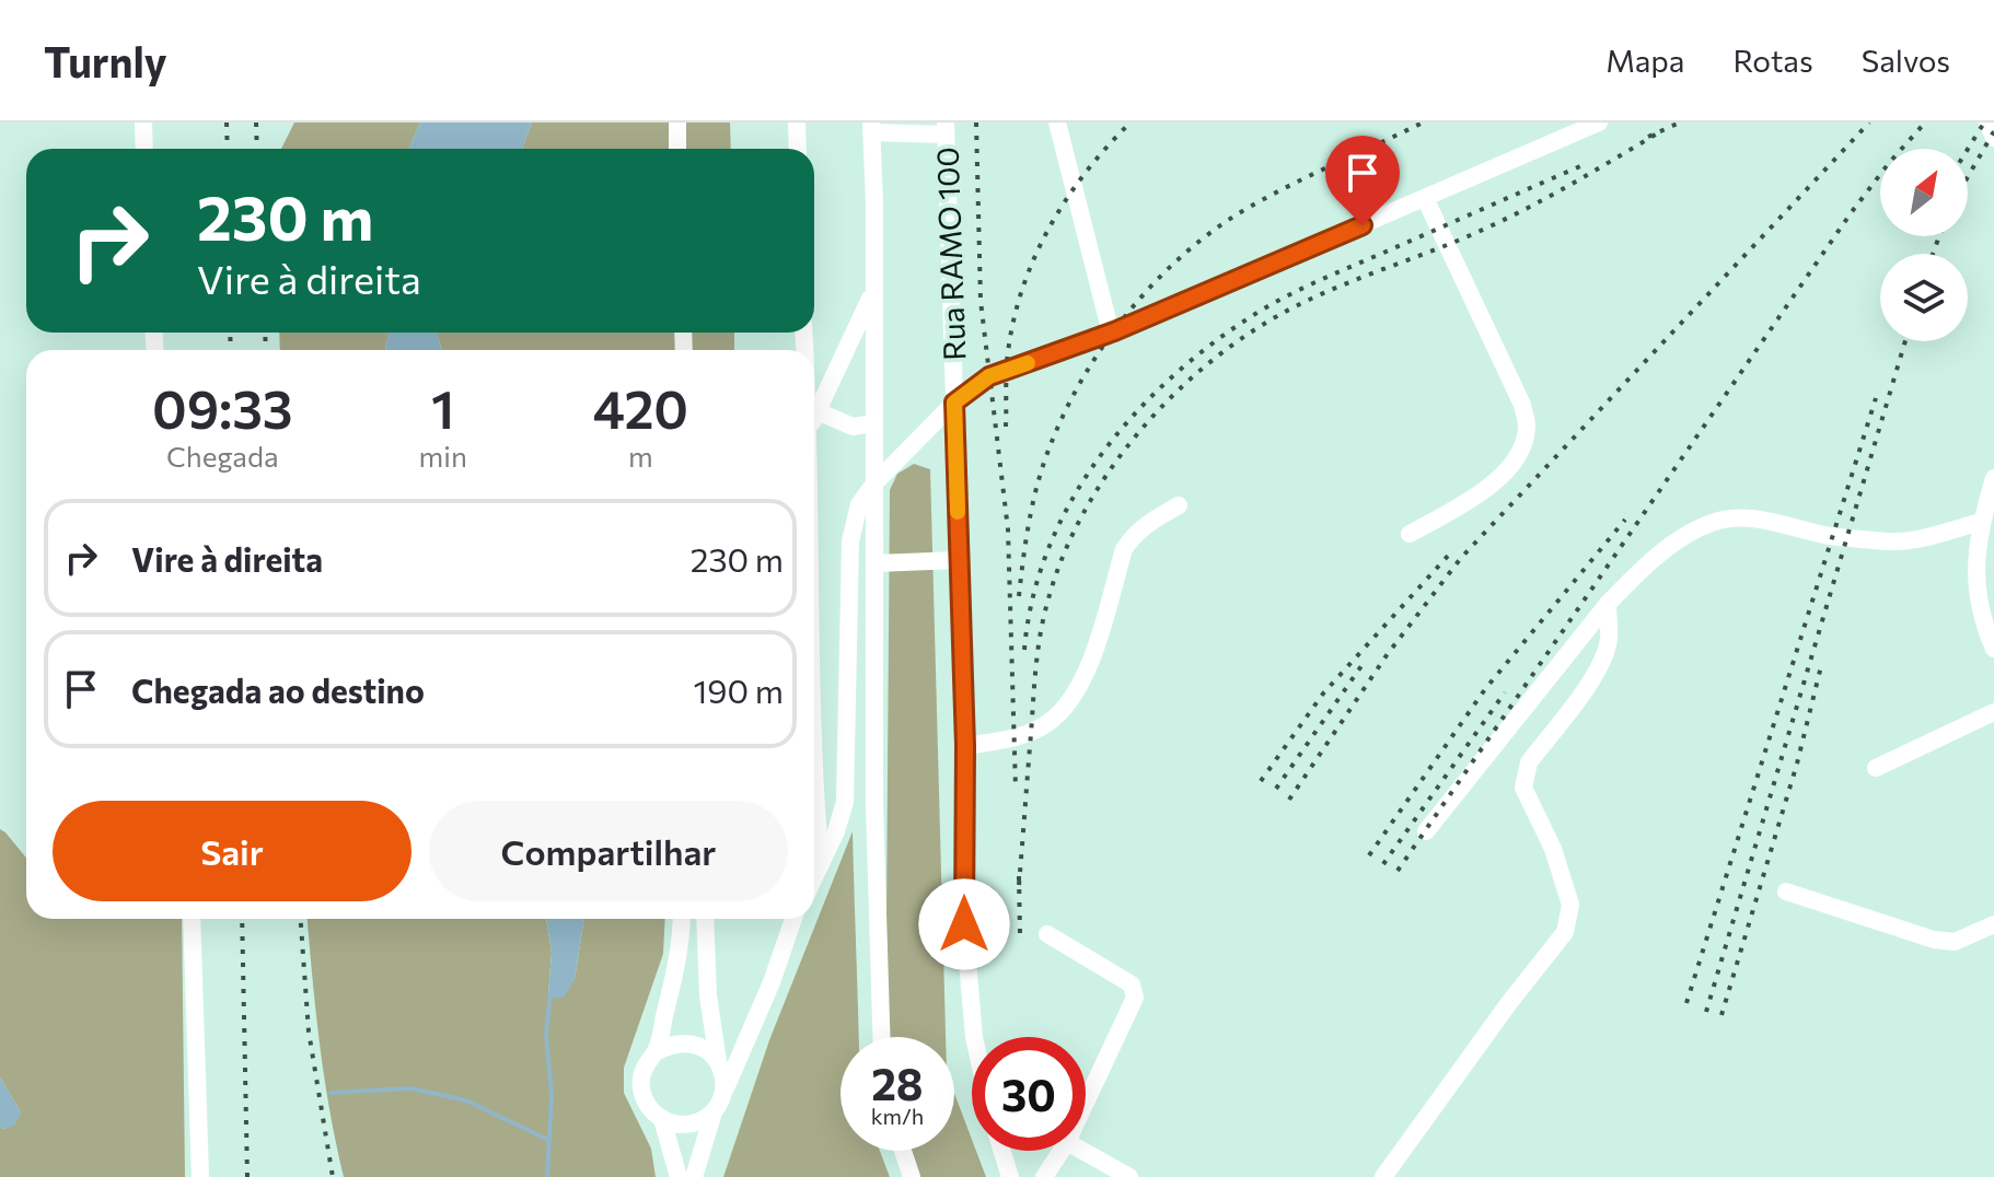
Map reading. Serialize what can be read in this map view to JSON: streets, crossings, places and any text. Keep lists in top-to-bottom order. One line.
{"streets":{"street":["Rua RAMO 100"]},"north":"top right","page":{"header":"Turnly","nav":["Mapa","Rotas","Salvos"],"turn":["230 m","Vire à direita"],"eta":["09:33","Chegada","1","min","420","m"],"list":[{"name":"Vire à direita","value":"230 m"},{"name":"Chegada ao destino","value":"190 m"}],"buttons":["Sair","Compartilhar"],"speed":"28 km/h","limit":"30"}}
